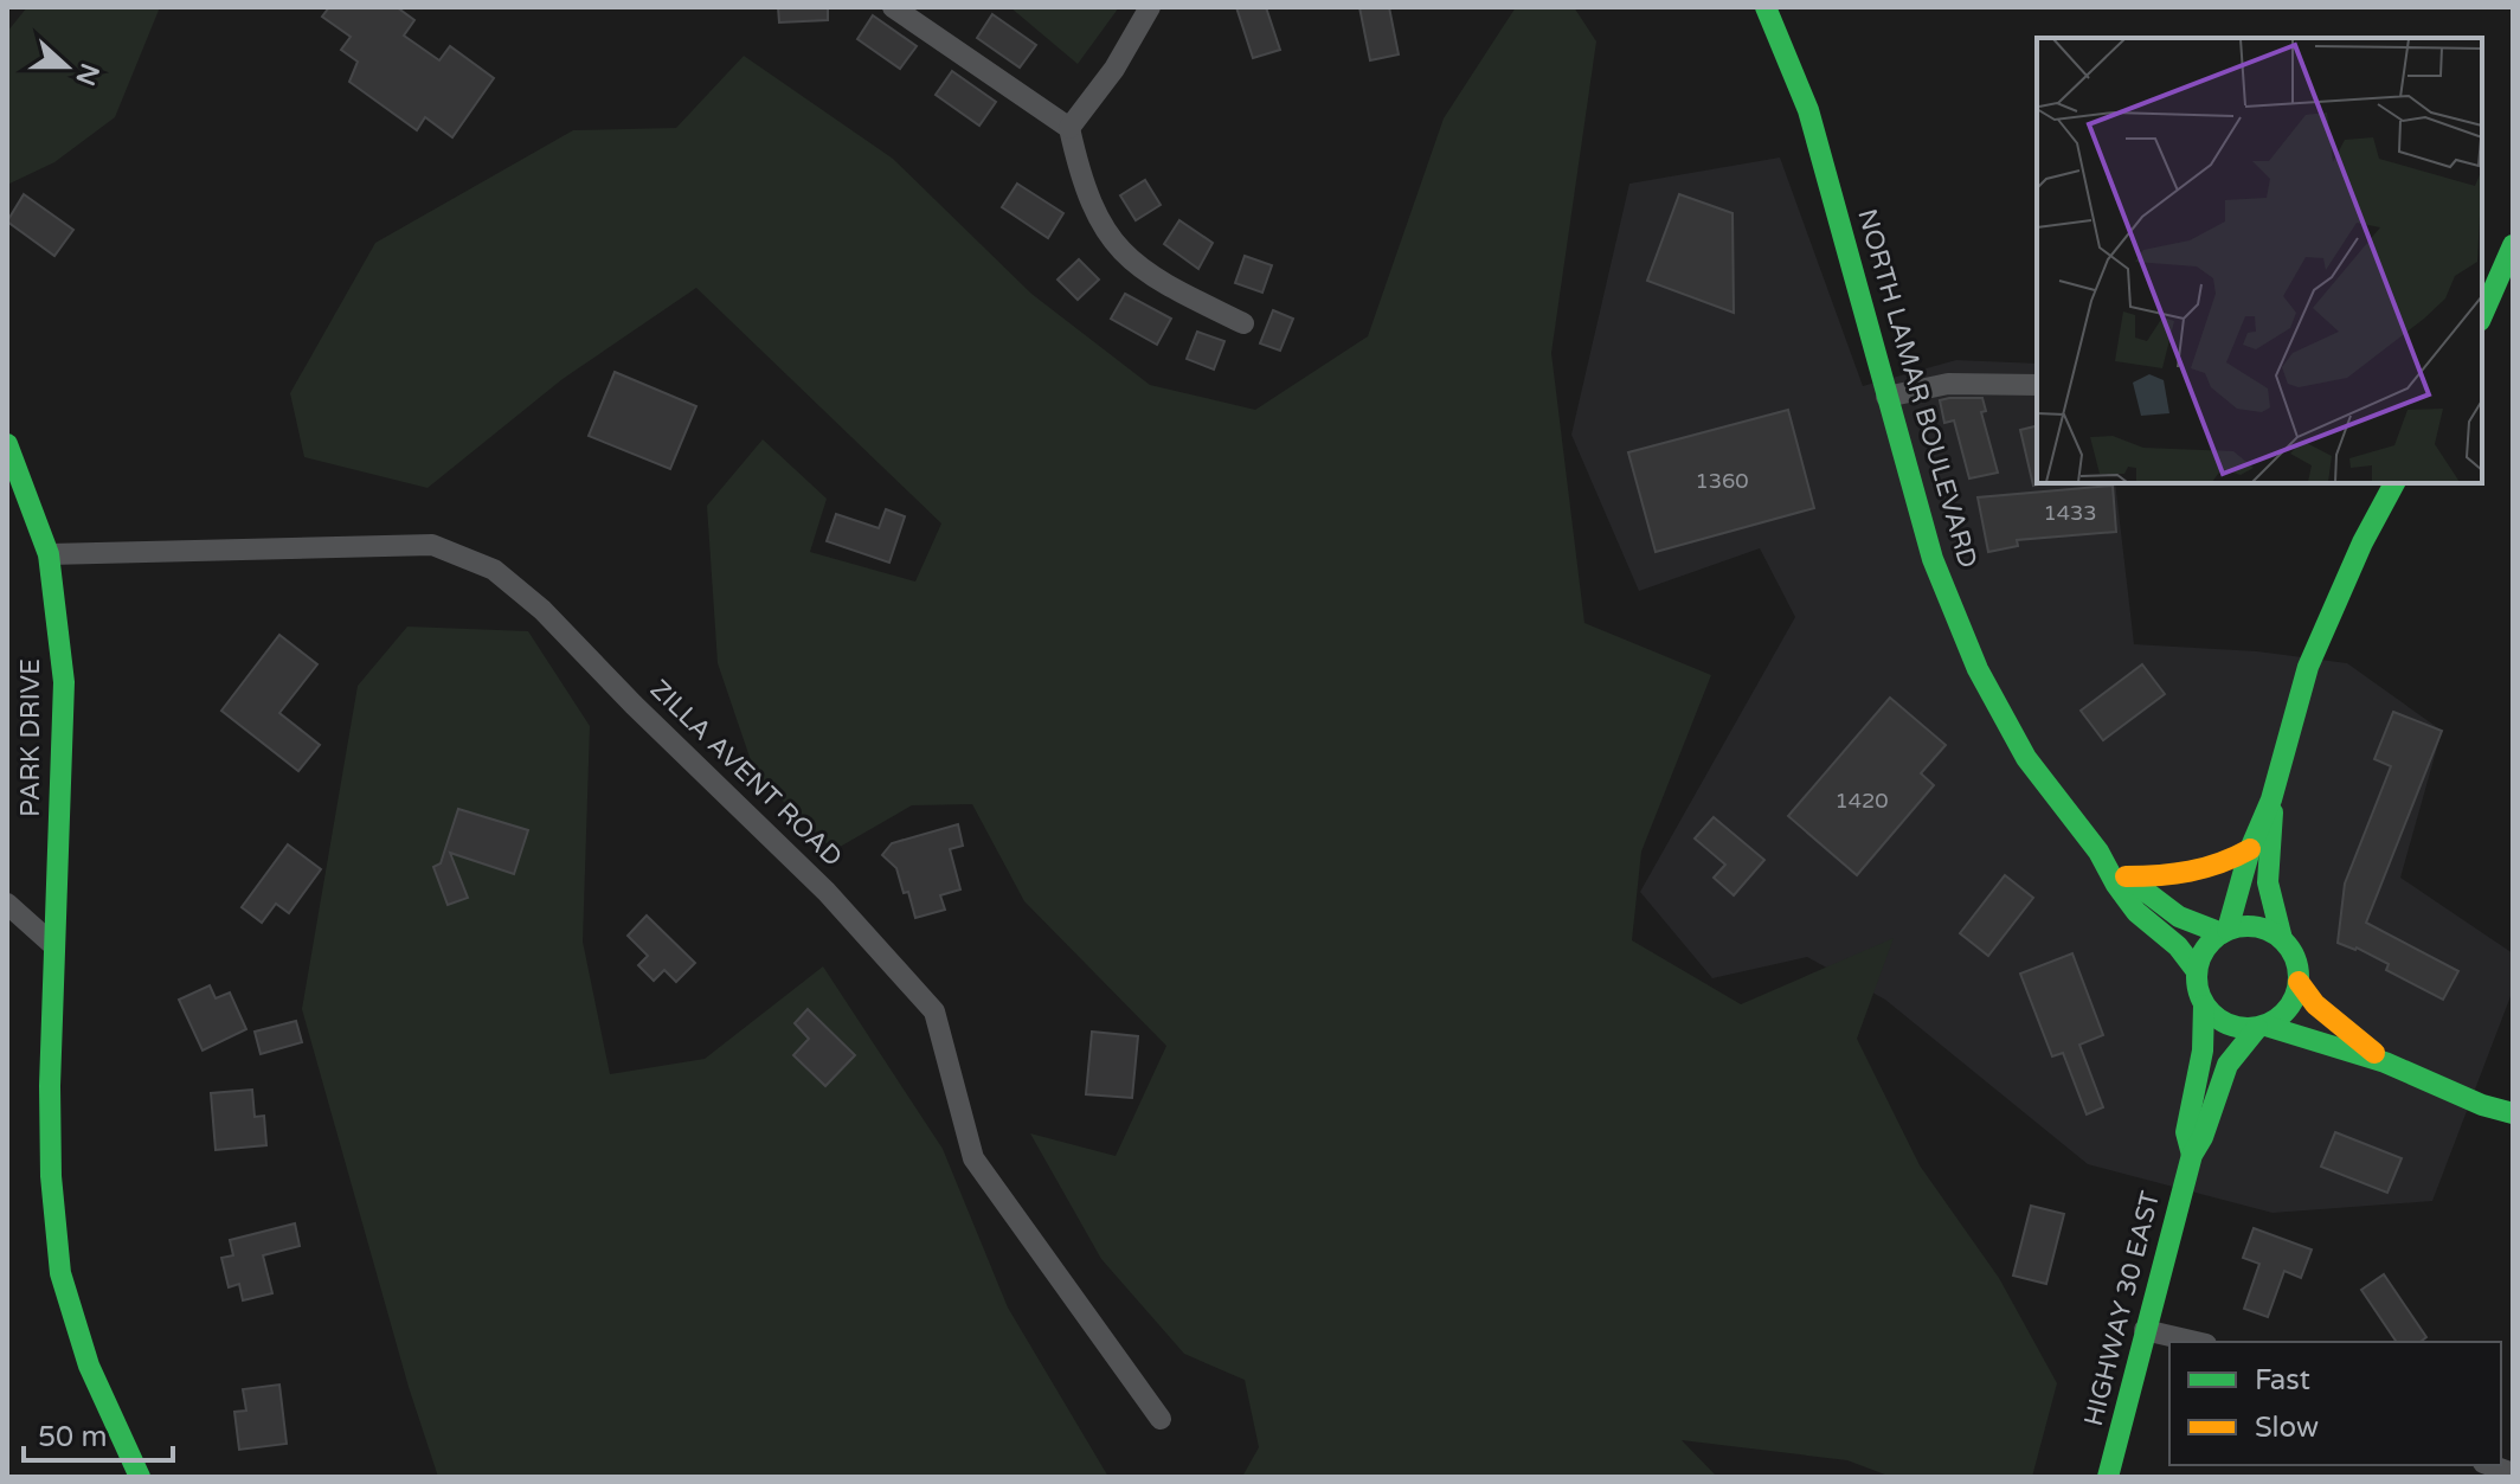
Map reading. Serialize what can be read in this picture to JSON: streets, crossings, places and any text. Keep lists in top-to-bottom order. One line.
{"streets":{"street":["NORTH LAMAR BOULEVARD","PARK DRIVE","ZILLA AVENT ROAD","HIGHWAY 30 EAST"]},"crossings":[["NORTH LAMAR BOULEVARD","HIGHWAY 30 EAST"],["PARK DRIVE","ZILLA AVENT ROAD"]],"house_numbers":["1360","1433","1420"],"legend":["Fast","Slow"],"scale_bar":"50 m","north":"right"}
